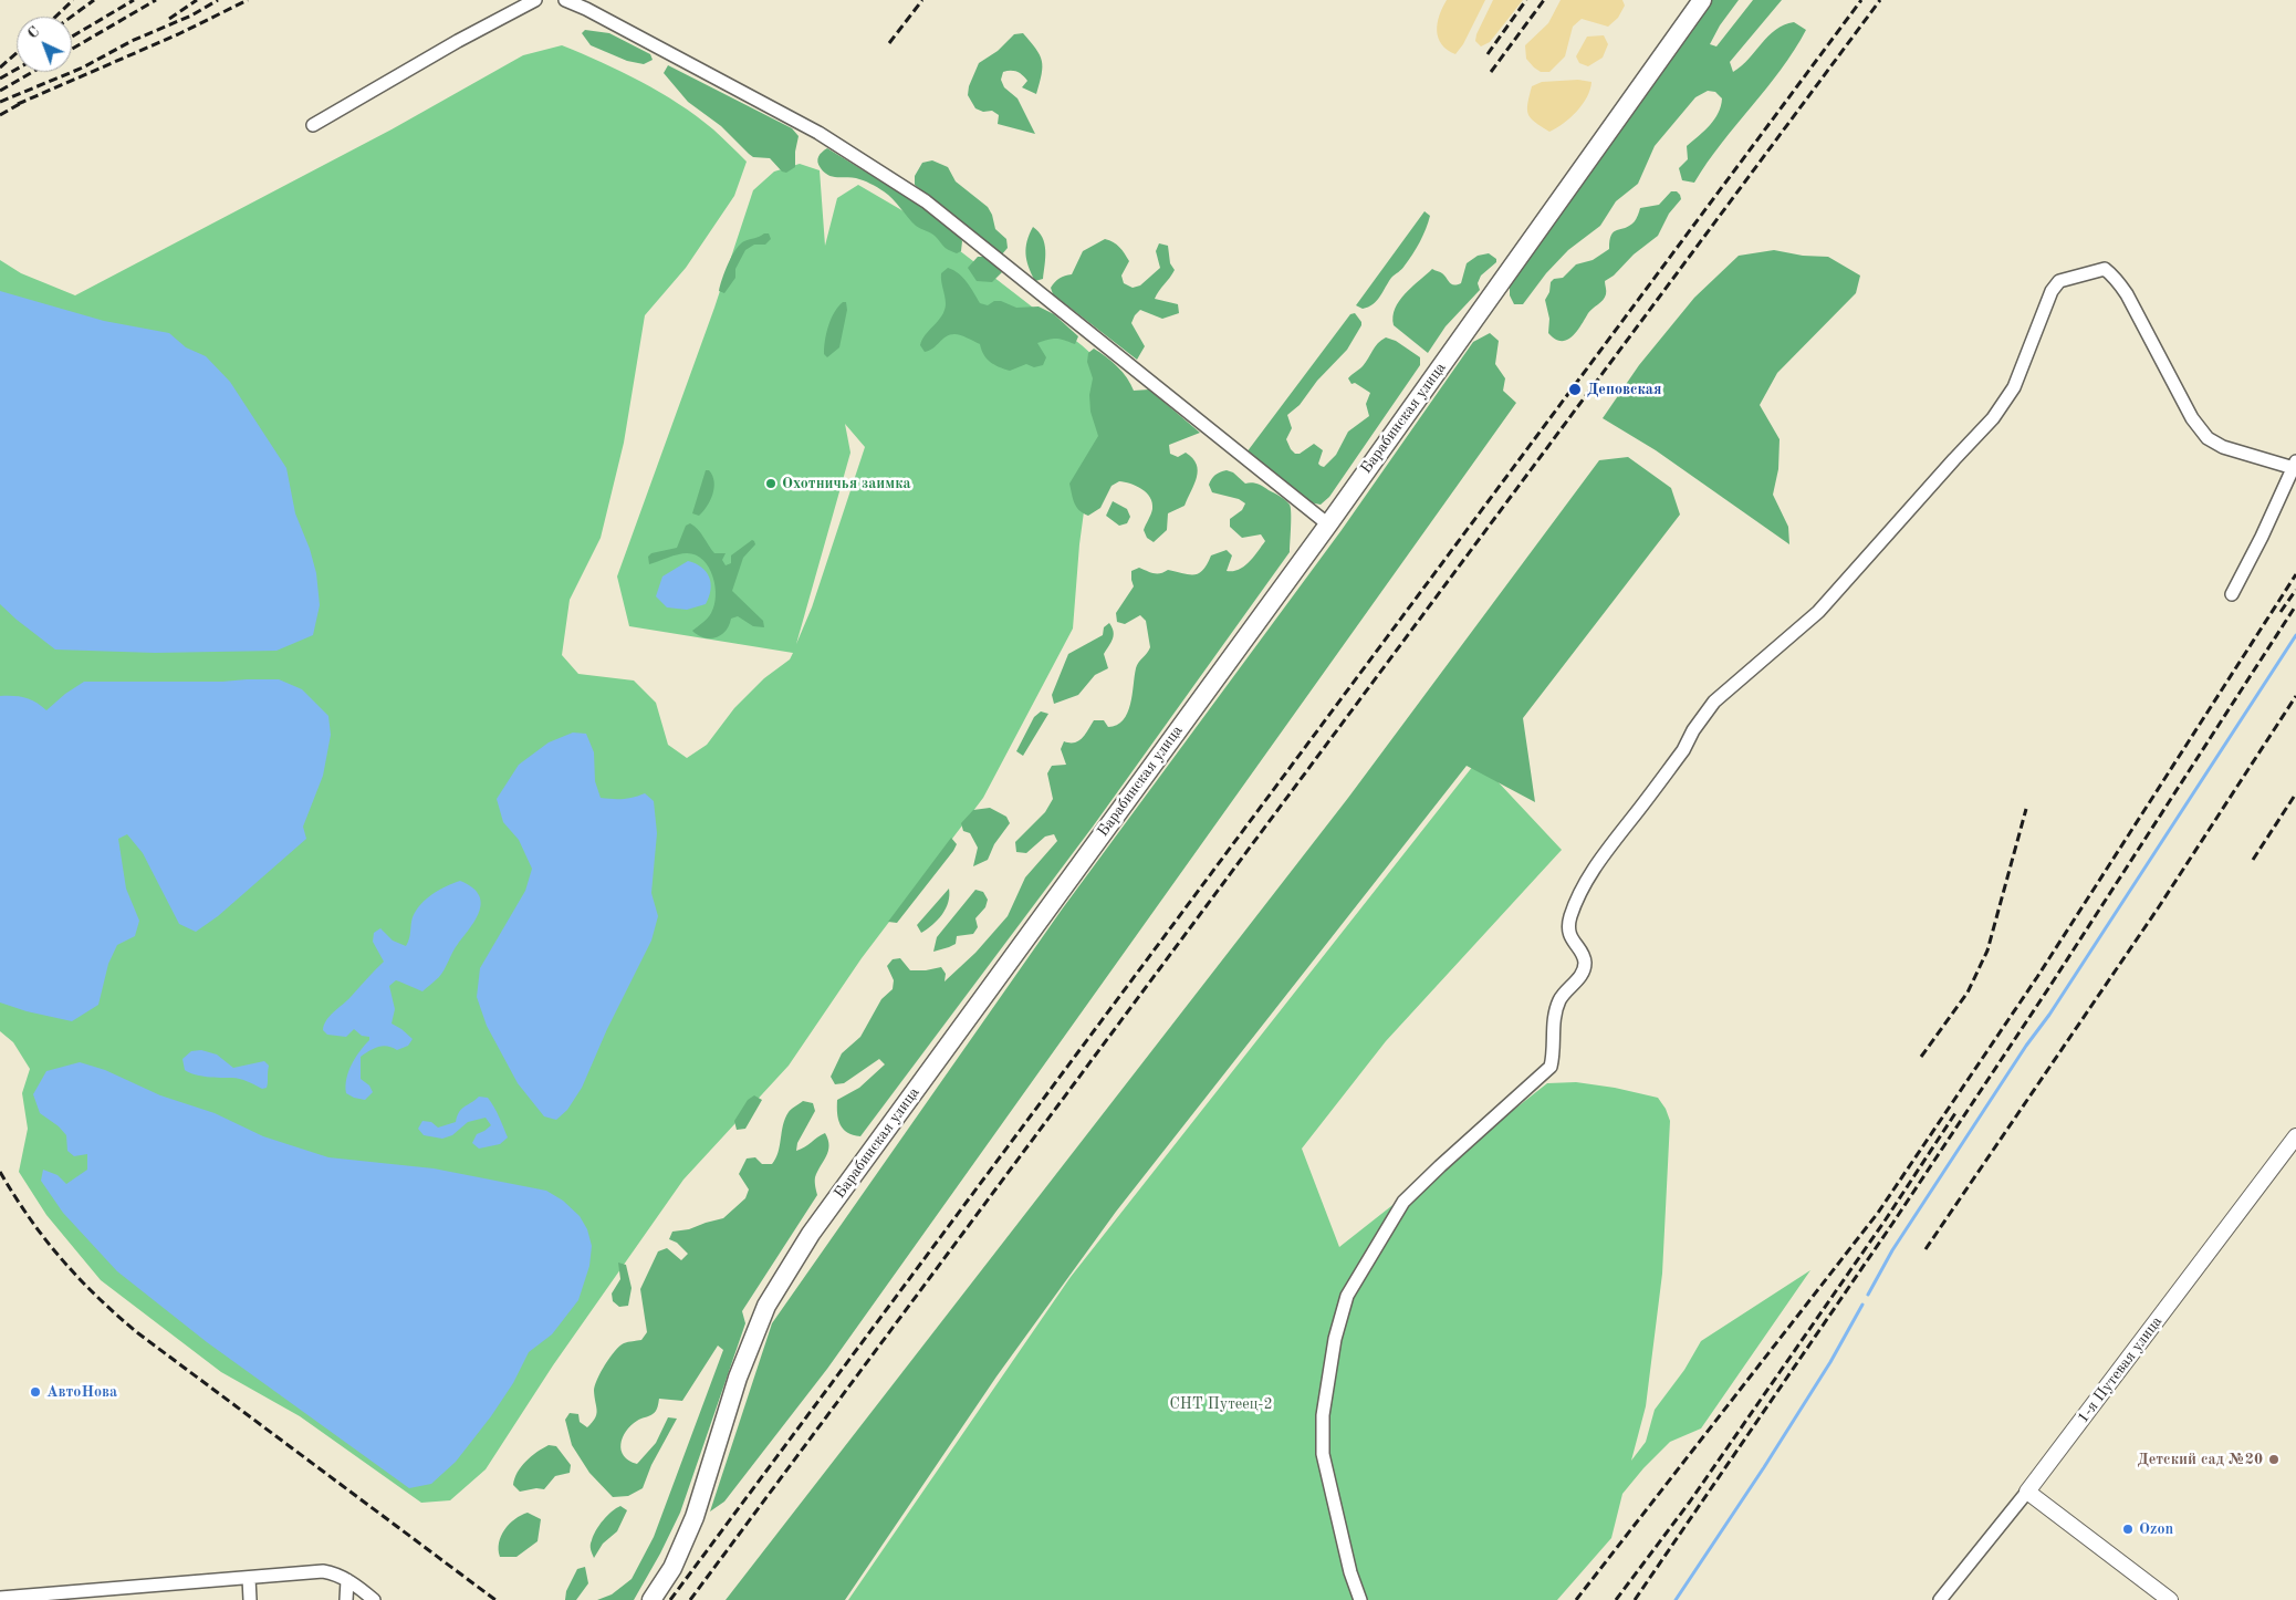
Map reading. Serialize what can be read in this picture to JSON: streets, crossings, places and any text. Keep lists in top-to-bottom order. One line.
{"streets":{"main road":["Барабинская улица"],"street":["1-я Путевая улица"]},"parks":["СНТ Путеец-2"],"places":["Деповская","Охотничья заимка","АвтоНова","Детский сад №20","Ozon"],"north":"top left"}
